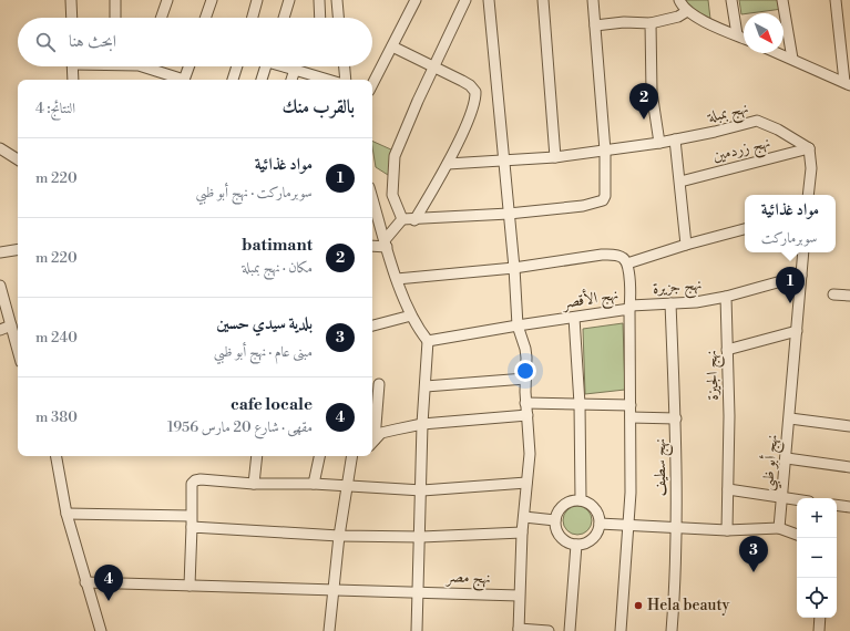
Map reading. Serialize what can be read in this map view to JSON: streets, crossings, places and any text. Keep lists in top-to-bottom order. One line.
{"streets":{"street":["نهج بمبلة","نهج زردمين","نهج جزيرة","نهج الأقصر","نهج الجيزة","نهج أبو ظبي","نهج سطيف","نهج مصر"]},"crossings":[["نهج بمبلة","نهج زردمين"],["نهج جزيرة","نهج الأقصر"],["نهج جزيرة","نهج الجيزة"],["نهج جزيرة","نهج سطيف"]],"places":["Hela beauty"],"north":"bottom right","page":{"search":"ابحث هنا","heading":["بالقرب منك","النتائج: 4"],"pins":["2","1","3","4"],"list":[{"mark":"1","name":"مواد غذائية","note":"سوبرماركت · نهج أبو ظبي","value":"220 m"},{"mark":"2","name":"batimant","note":"مكان · نهج بمبلة","value":"220 m"},{"mark":"3","name":"بلدية سيدي حسين","note":"مبنى عام · نهج أبو ظبي","value":"240 m"},{"mark":"4","name":"cafe locale","note":"مقهى · شارع 20 مارس 1956","value":"380 m"}],"popup":["مواد غذائية","سوبرماركت"],"map_buttons":["+","−"]}}
